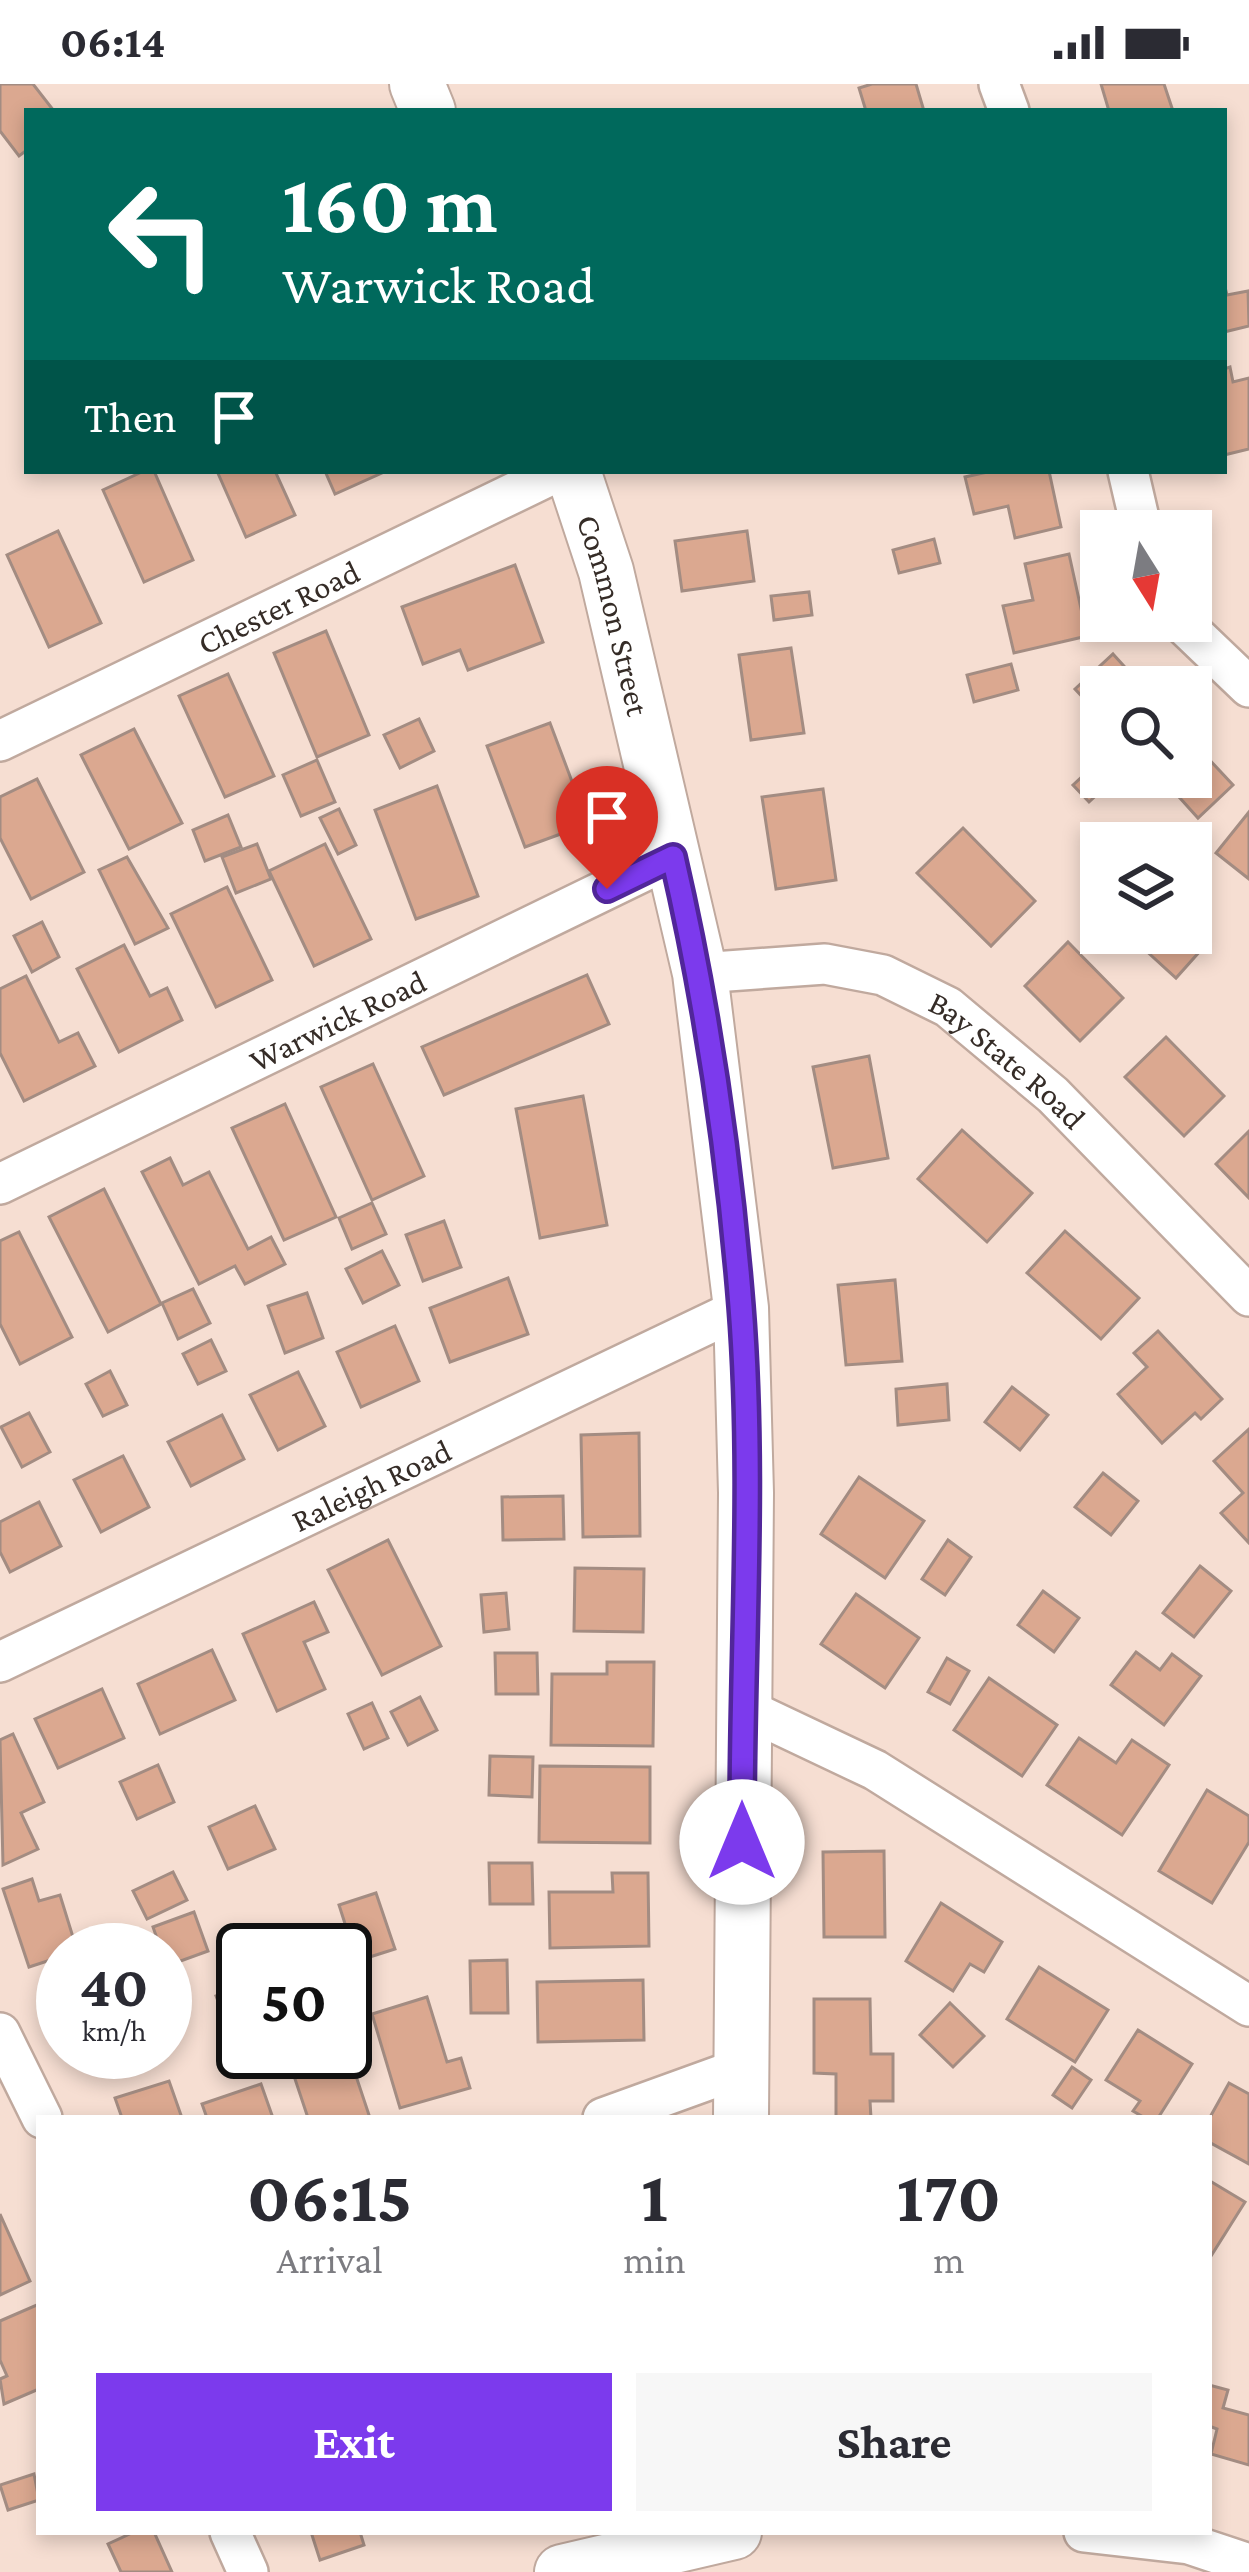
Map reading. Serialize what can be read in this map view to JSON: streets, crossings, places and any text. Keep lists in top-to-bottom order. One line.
{"streets":{"main road":["Common Street"],"street":["Chester Road","Warwick Road","Bay State Road","Raleigh Road"]},"crossings":[["Common Street","Warwick Road"],["Common Street","Bay State Road"],["Common Street","Raleigh Road"]],"north":"bottom","page":{"status":"06:14","turn":["160 m","Warwick Road"],"then":"Then","speed":"40 km/h","limit":"50","eta":["06:15","Arrival","1","min","170","m"],"buttons":["Exit","Share"]}}
